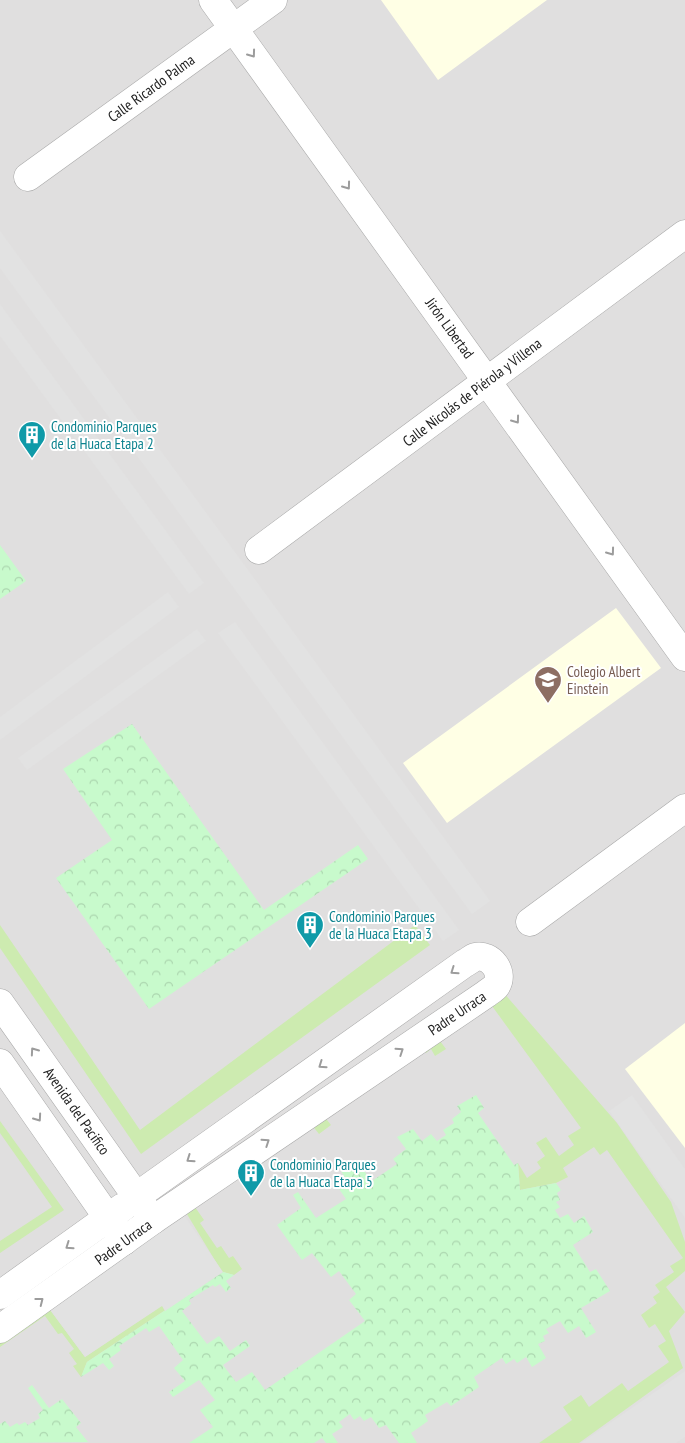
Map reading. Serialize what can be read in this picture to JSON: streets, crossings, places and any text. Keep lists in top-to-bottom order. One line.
{"streets":{"street":["Calle Ricardo Palma","Jirón Libertad","Calle Nicolás de Piérola y Villena","Padre Urraca","Avenida del Pacifico"]},"crossings":[["Calle Ricardo Palma","Jirón Libertad"],["Jirón Libertad","Calle Nicolás de Piérola y Villena"],["Padre Urraca","Avenida del Pacifico"]],"one_way":["Jirón Libertad"],"places":{"building":["Condominio Parques de la Huaca Etapa 2","Condominio Parques de la Huaca Etapa 3","Condominio Parques de la Huaca Etapa 5"],"school or university":["Colegio Albert Einstein"]}}
